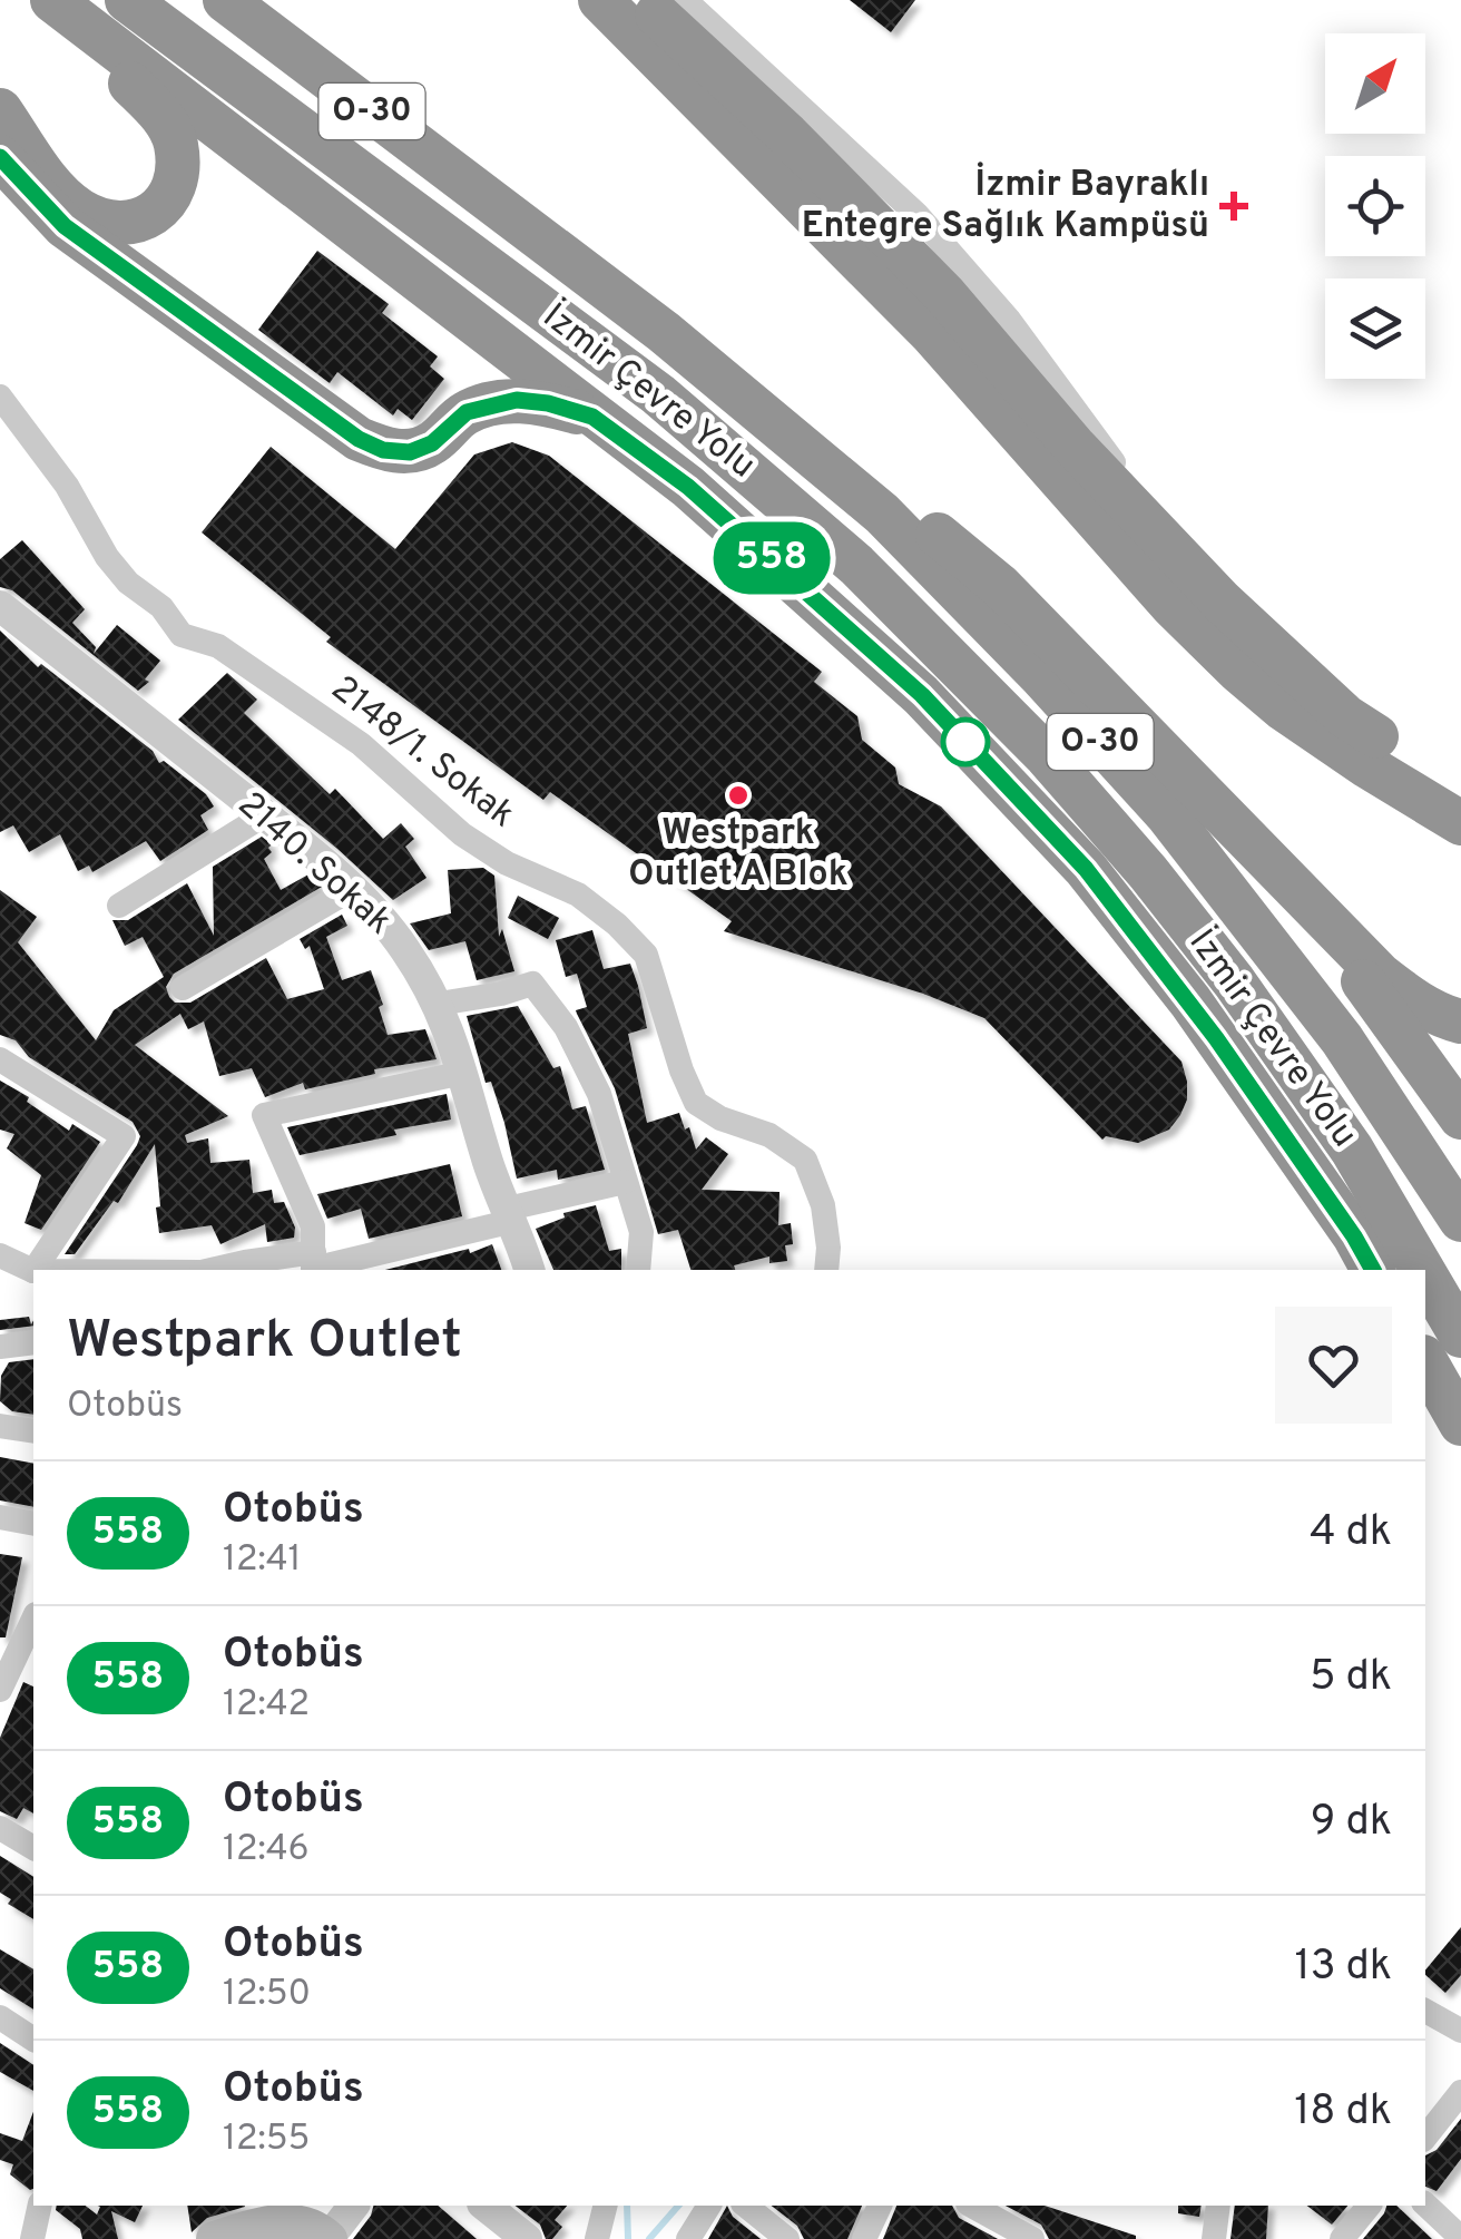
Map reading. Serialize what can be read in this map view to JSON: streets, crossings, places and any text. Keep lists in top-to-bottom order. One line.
{"streets":{"highway":["O-30","İzmir Çevre Yolu"],"street":["2148/1. Sokak","2140. Sokak"]},"places":{"health":["İzmir Bayraklı Entegre Sağlık Kampüsü"],"other":["Westpark Outlet A Blok"]},"lines":["bus line 558"],"north":"top right","page":{"on_map":"558","heading":["Westpark Outlet","Otobüs"],"list":[{"mark":"558","name":"Otobüs","note":"12:41","value":"4 dk"},{"mark":"558","name":"Otobüs","note":"12:42","value":"5 dk"},{"mark":"558","name":"Otobüs","note":"12:46","value":"9 dk"},{"mark":"558","name":"Otobüs","note":"12:50","value":"13 dk"},{"mark":"558","name":"Otobüs","note":"12:55","value":"18 dk"}]}}
